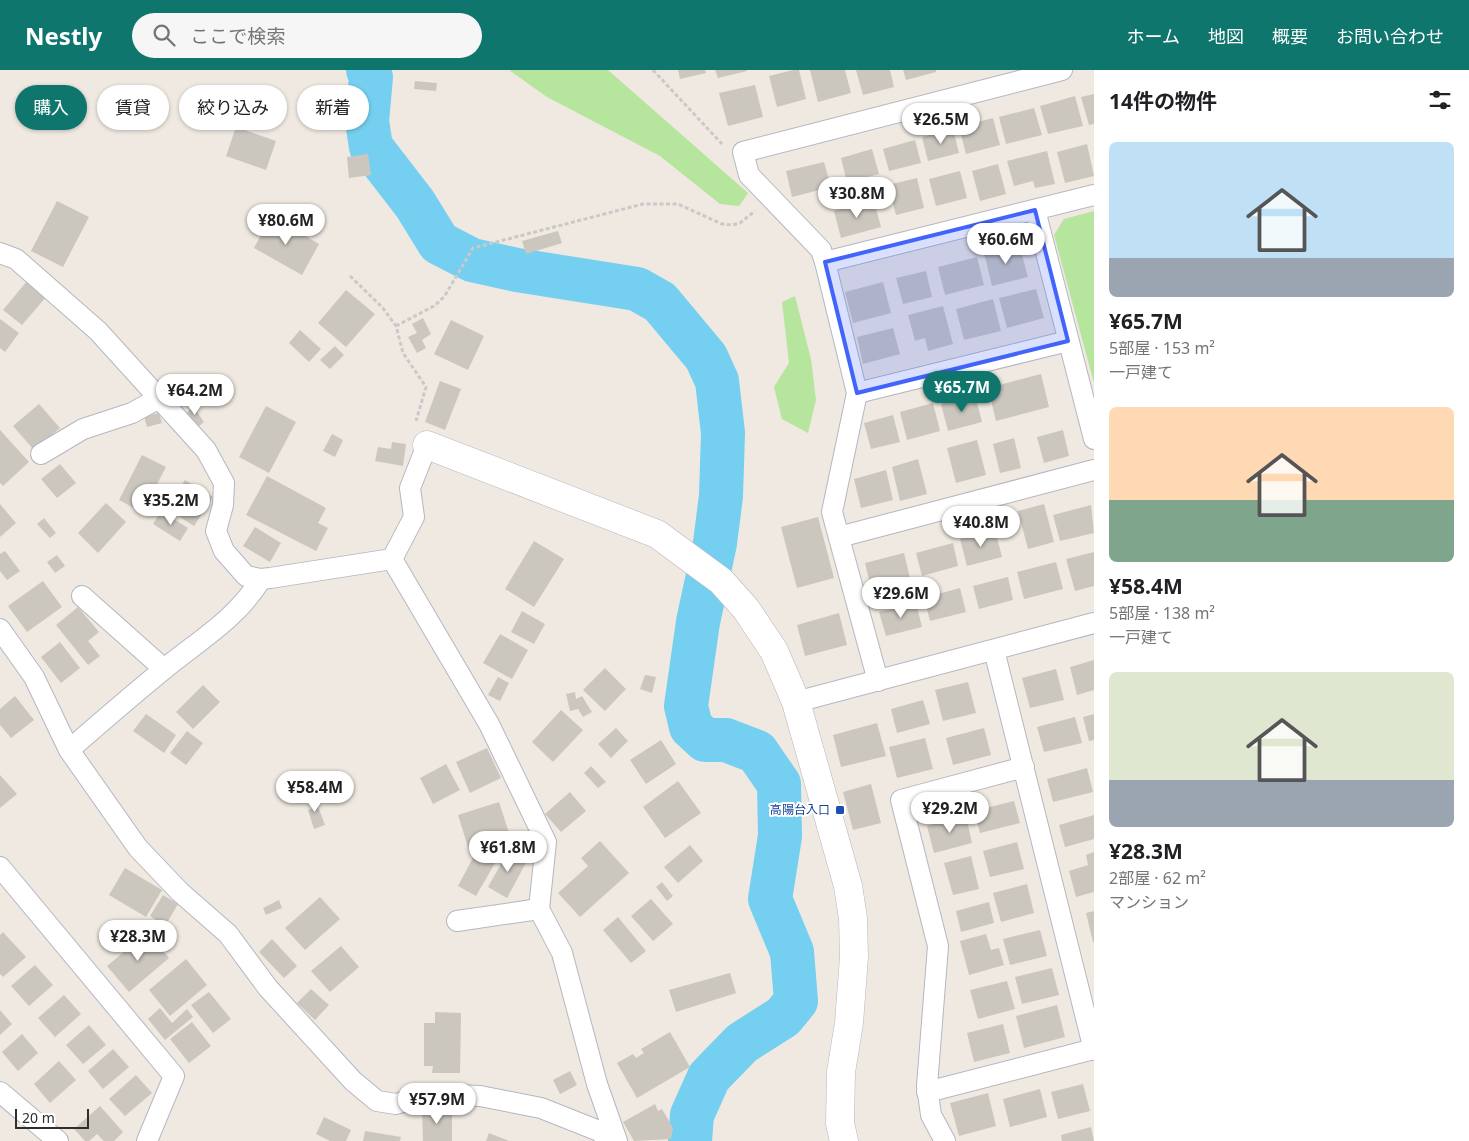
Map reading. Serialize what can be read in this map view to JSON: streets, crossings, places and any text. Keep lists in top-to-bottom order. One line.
{"places":{"transit":["高陽台入口"]},"scale_bar":"20 m","page":{"header":"Nestly","search":"ここで検索","nav":["ホーム","地図","概要","お問い合わせ"],"heading":"14件の物件","chip":["購入","賃貸","絞り込み","新着"],"price":["¥26.5M","¥30.8M","¥80.6M","¥60.6M","¥65.7M","¥64.2M","¥35.2M","¥40.8M","¥29.6M","¥58.4M","¥29.2M","¥61.8M","¥28.3M","¥57.9M"],"list":[{"name":"¥65.7M","note":"5部屋 · 153 m² · 一戸建て"},{"name":"¥58.4M","note":"5部屋 · 138 m² · 一戸建て"},{"name":"¥28.3M","note":"2部屋 · 62 m² · マンション"}],"scale":"20 m"}}
